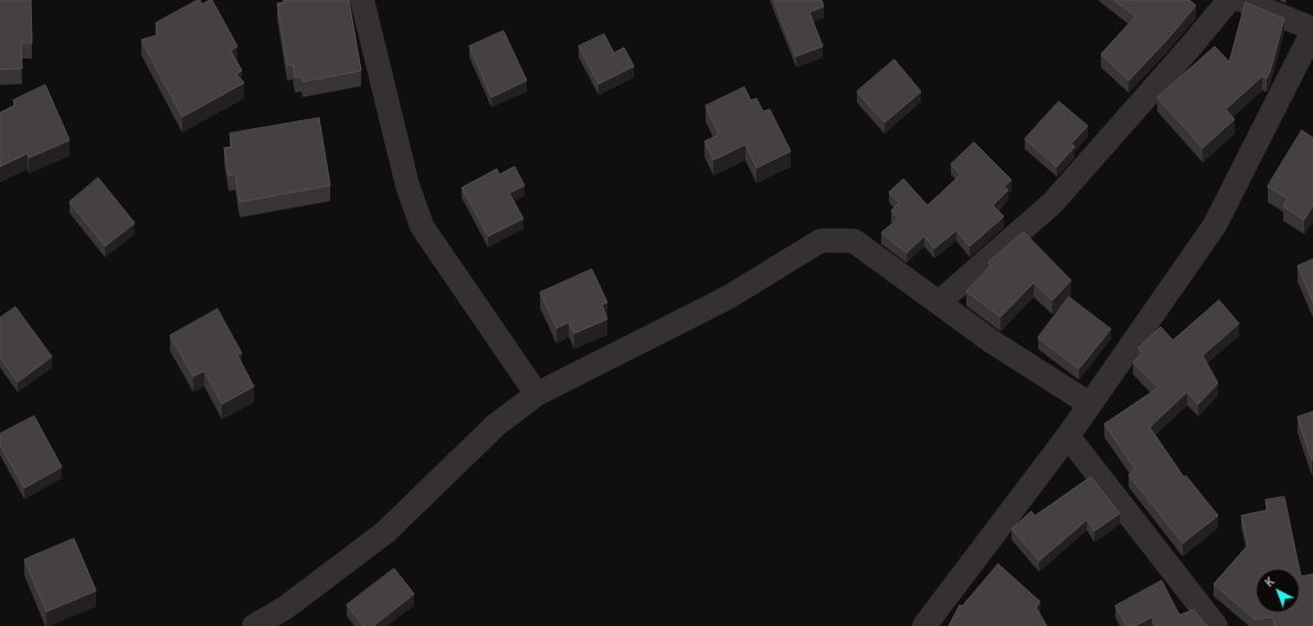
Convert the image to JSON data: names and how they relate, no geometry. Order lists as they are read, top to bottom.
{
  "north": "top left"
}
